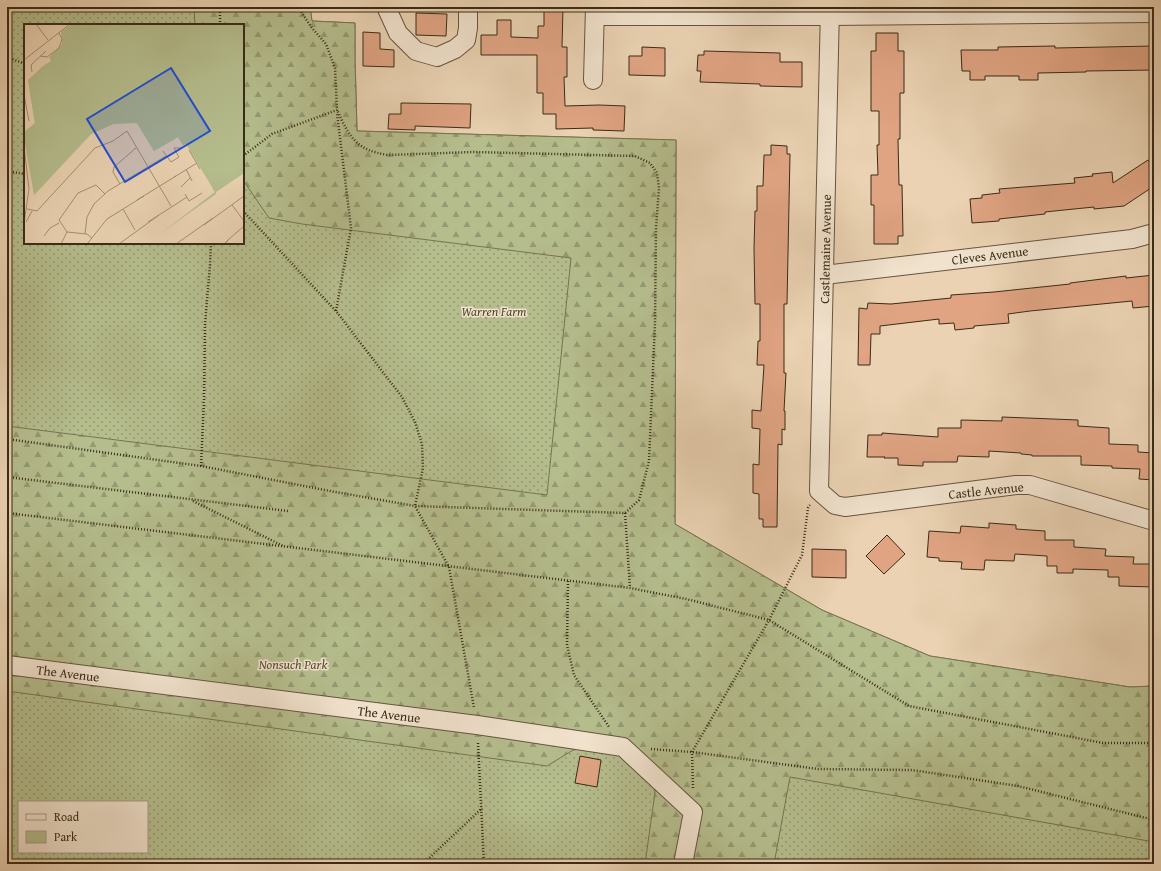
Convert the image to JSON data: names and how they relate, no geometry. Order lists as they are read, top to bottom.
{
  "streets": {
    "street": [
      "Castlemaine Avenue",
      "Cleves Avenue",
      "Castle Avenue",
      "The Avenue"
    ]
  },
  "crossings": [
    ["Castlemaine Avenue", "Cleves Avenue"],
    ["Castlemaine Avenue", "Castle Avenue"]
  ],
  "parks": ["Warren Farm", "Nonsuch Park"],
  "legend": ["Road", "Park"]
}
